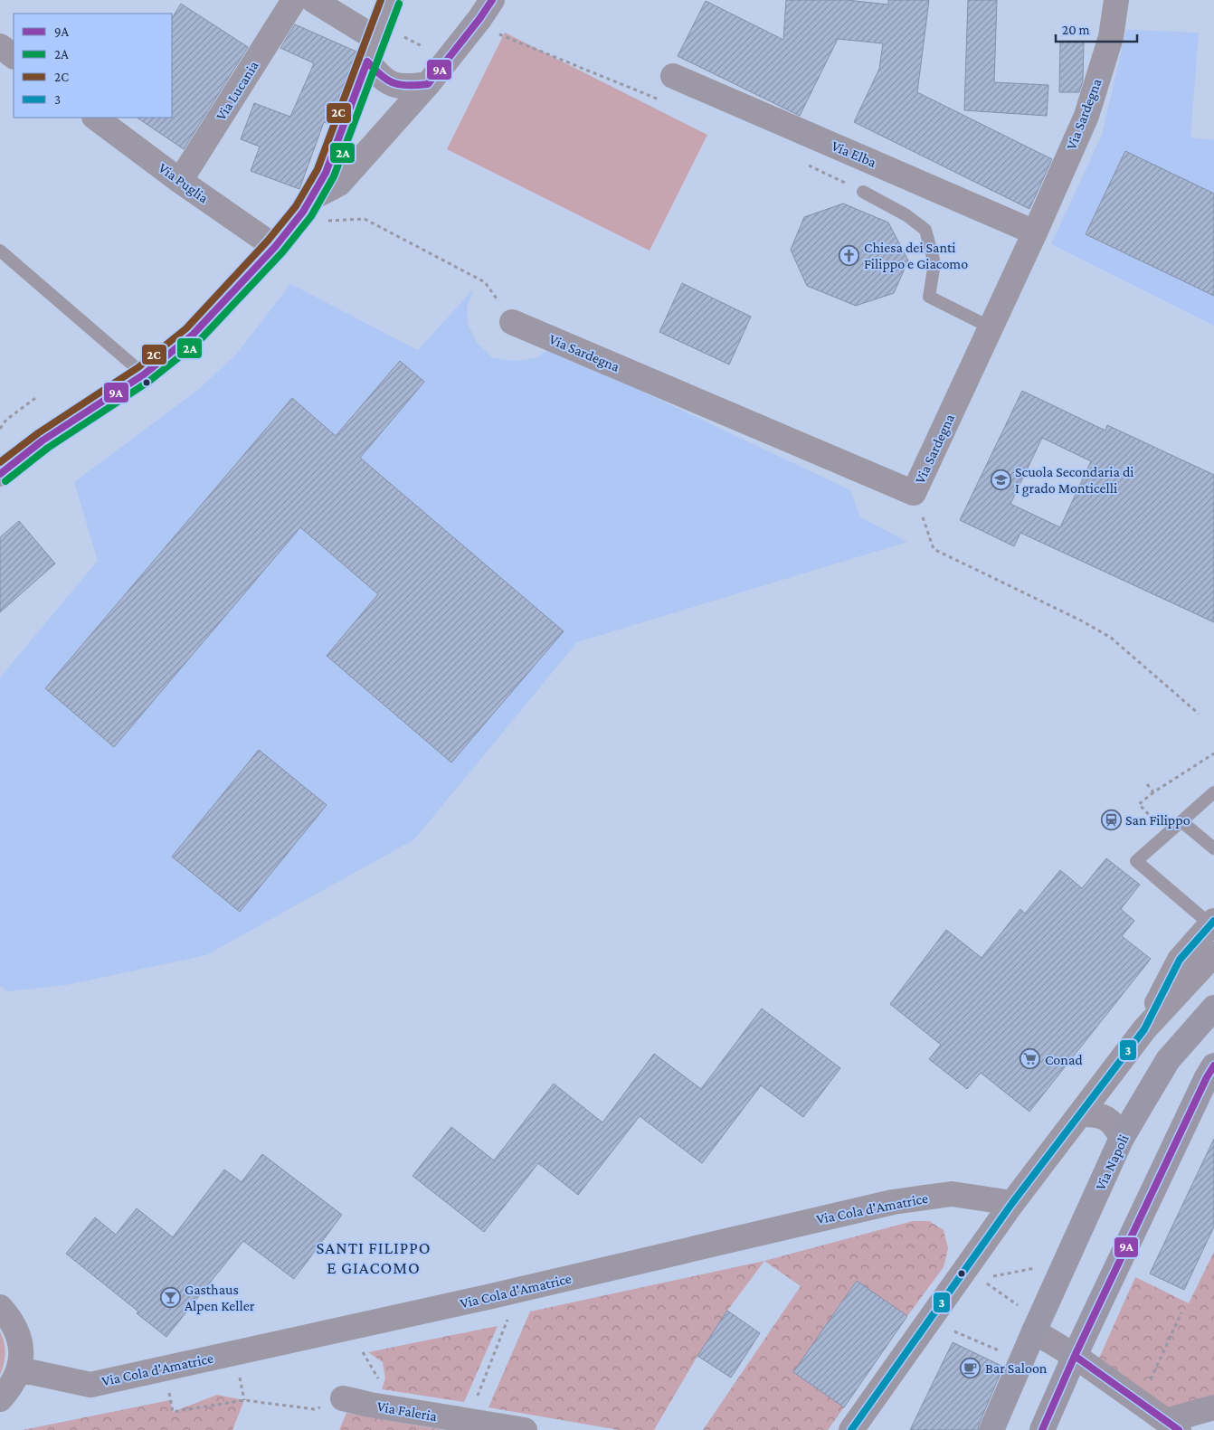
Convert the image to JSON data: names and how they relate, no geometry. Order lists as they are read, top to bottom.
{
  "streets": {
    "main road": ["Via Napoli"],
    "street": [
      "Via Lucania",
      "Via Sardegna",
      "Via Elba",
      "Via Puglia",
      "Via Cola d'Amatrice",
      "Via Faleria"
    ]
  },
  "crossings": [
    ["Via Lucania", "Via Puglia"],
    ["Via Sardegna", "Via Elba"]
  ],
  "districts": ["SANTI FILIPPO E GIACOMO"],
  "places": {
    "church": ["Chiesa dei Santi Filippo e Giacomo"],
    "school or university": ["Scuola Secondaria di I grado Monticelli"],
    "station": ["San Filippo"],
    "supermarket": ["Conad"],
    "bar": ["Gasthaus Alpen Keller"],
    "cafe": ["Bar Saloon"]
  },
  "lines": [
    "transit line 9A",
    "transit line 2C",
    "transit line 2A",
    "transit line 3"
  ],
  "legend": [
    "9A",
    "2A",
    "2C",
    "3"
  ],
  "scale_bar": "20 m"
}
